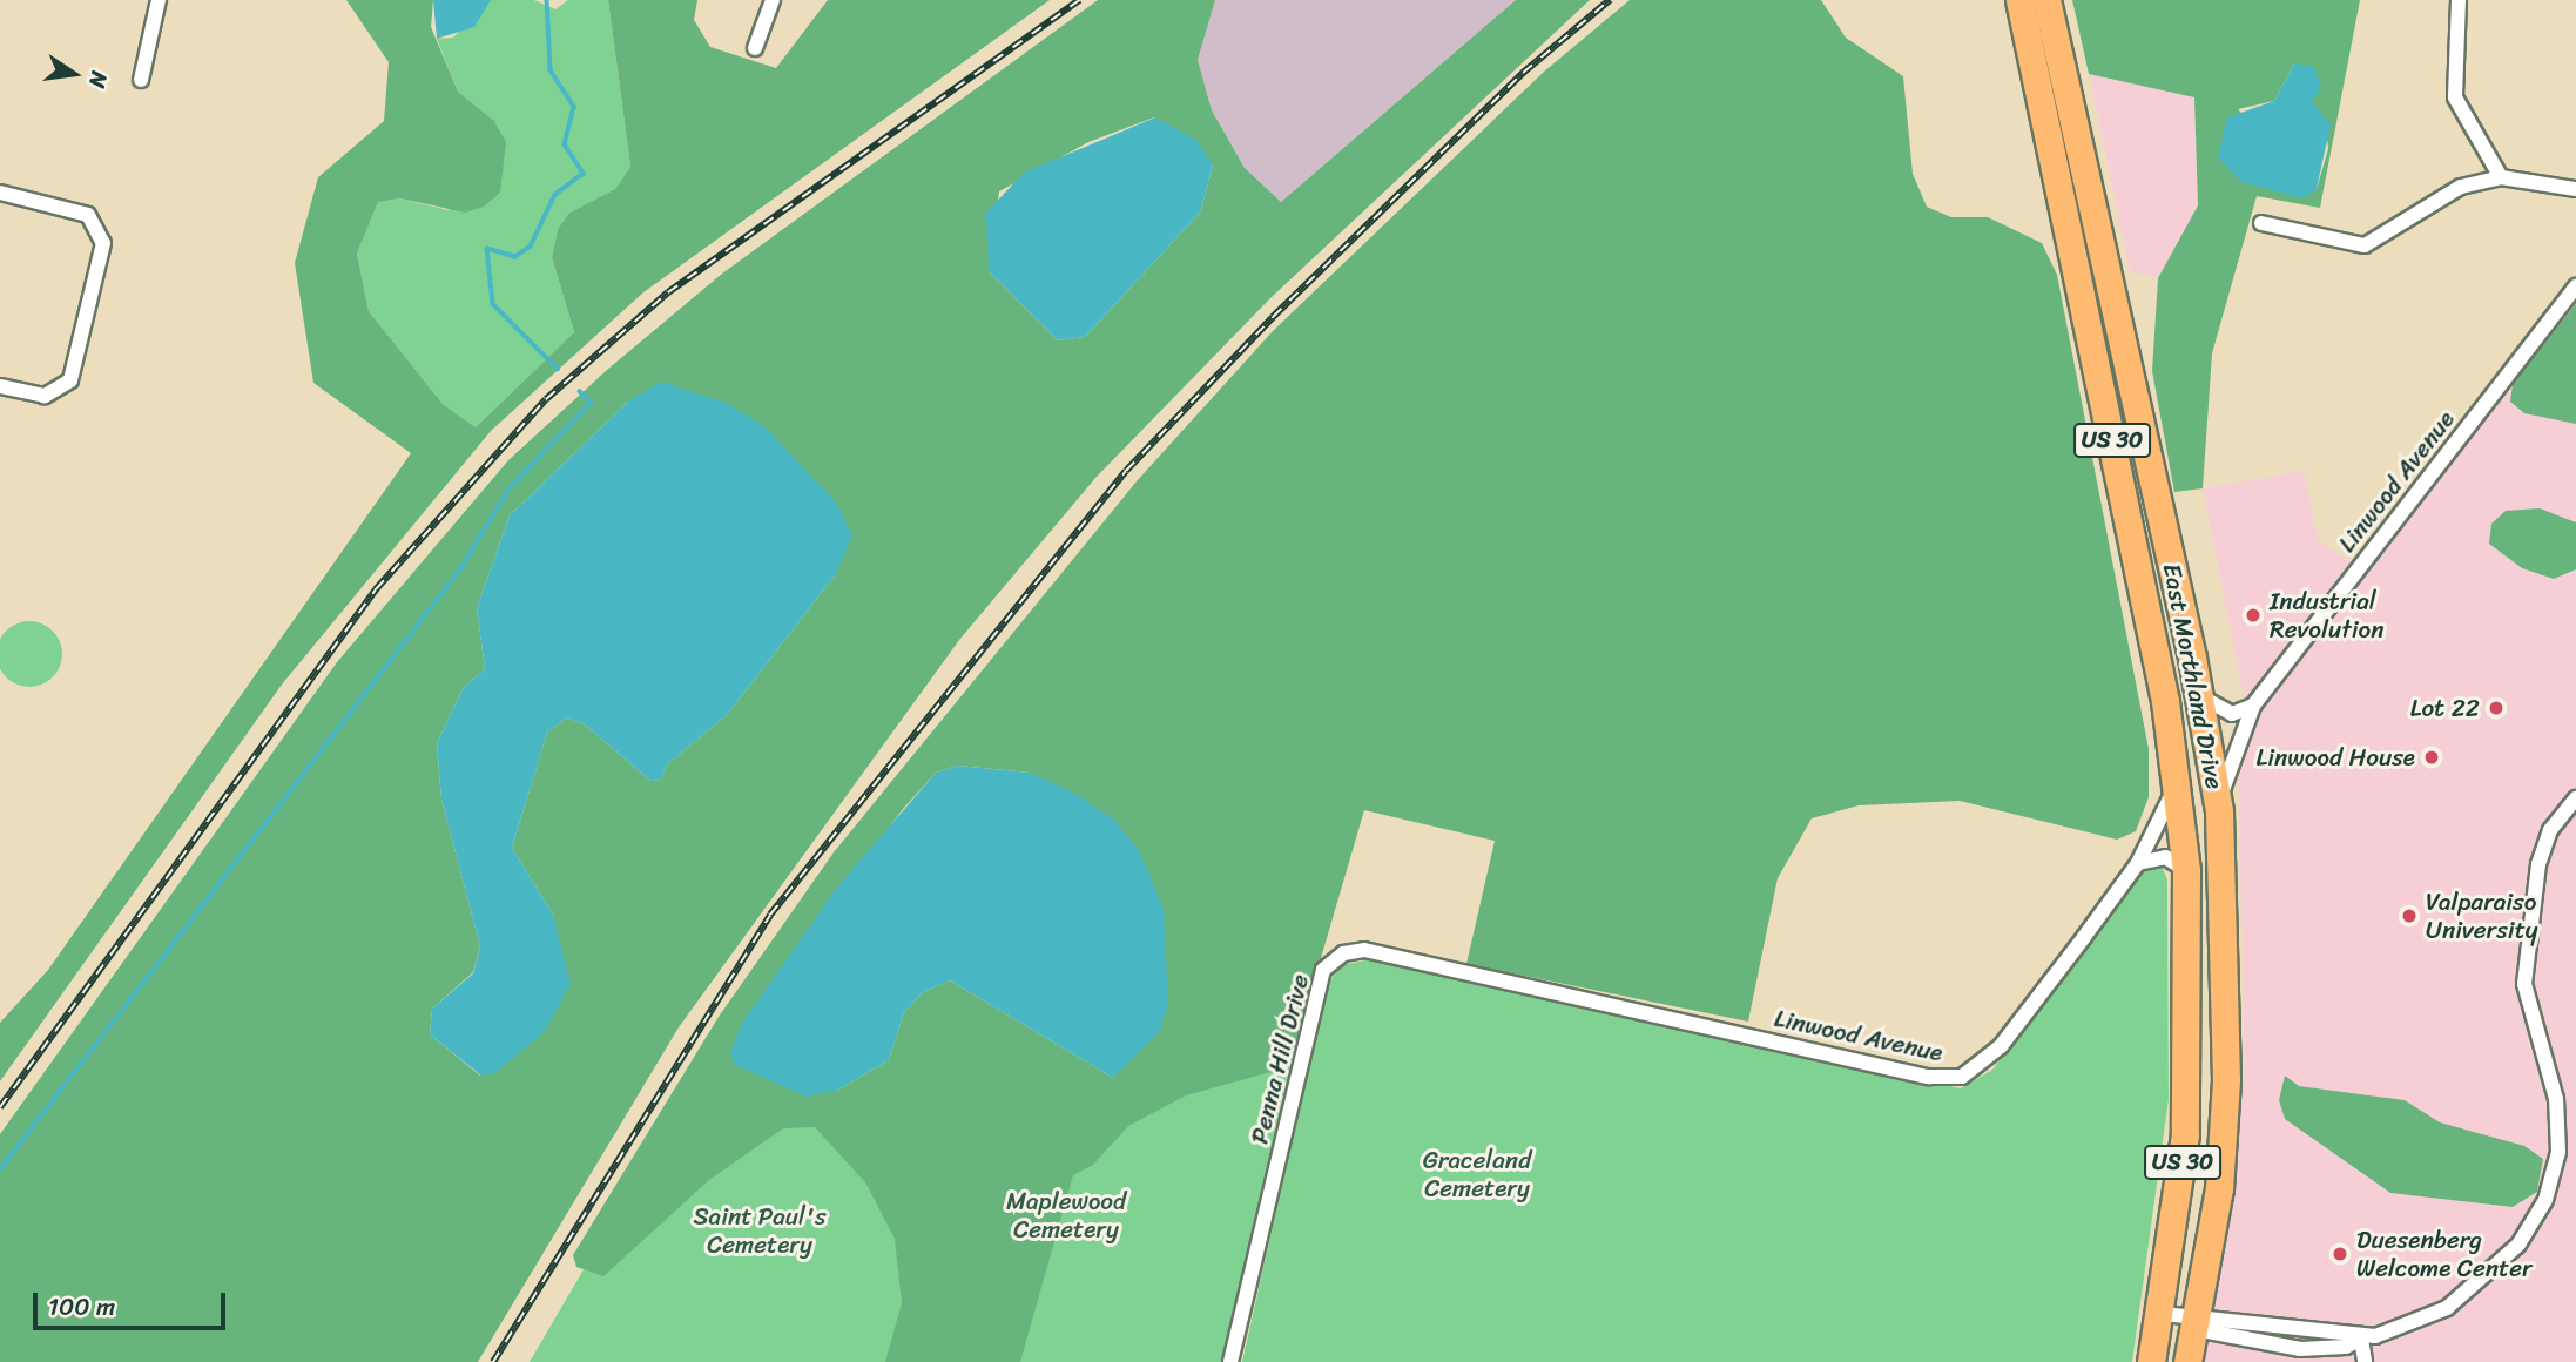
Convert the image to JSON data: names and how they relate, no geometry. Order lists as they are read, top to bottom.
{
  "streets": {
    "highway": ["US 30", "East Morthland Drive"],
    "street": ["Linwood Avenue", "Penna Hill Drive"]
  },
  "crossings": [
    ["Linwood Avenue", "East Morthland Drive"],
    ["Linwood Avenue", "Penna Hill Drive"]
  ],
  "parks": ["Graceland Cemetery", "Maplewood Cemetery", "Saint Paul's Cemetery"],
  "places": [
    "Industrial Revolution",
    "Lot 22",
    "Linwood House",
    "Valparaiso University",
    "Duesenberg Welcome Center"
  ],
  "scale_bar": "100 m",
  "north": "right"
}
